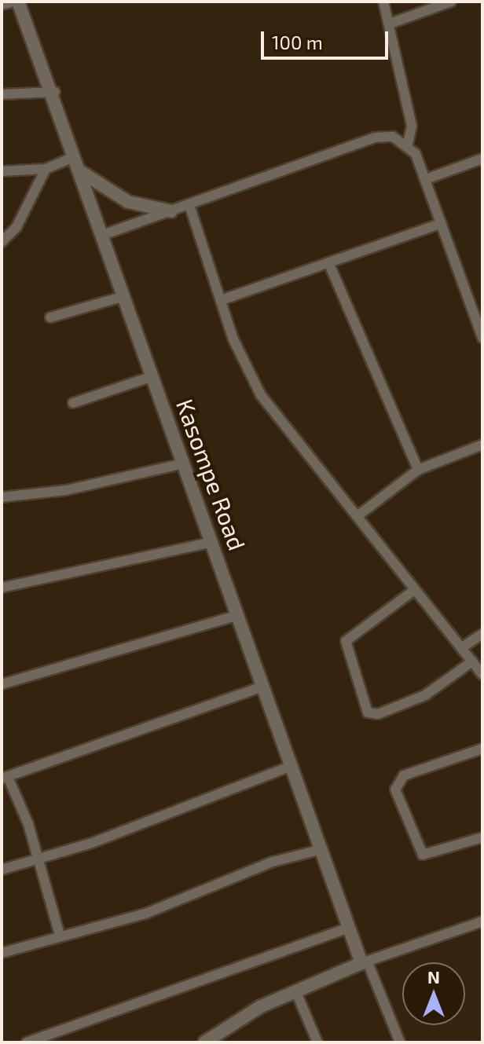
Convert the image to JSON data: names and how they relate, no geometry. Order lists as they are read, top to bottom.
{
  "streets": {
    "street": ["Kasompe Road"]
  },
  "scale_bar": "100 m",
  "north": "top"
}
